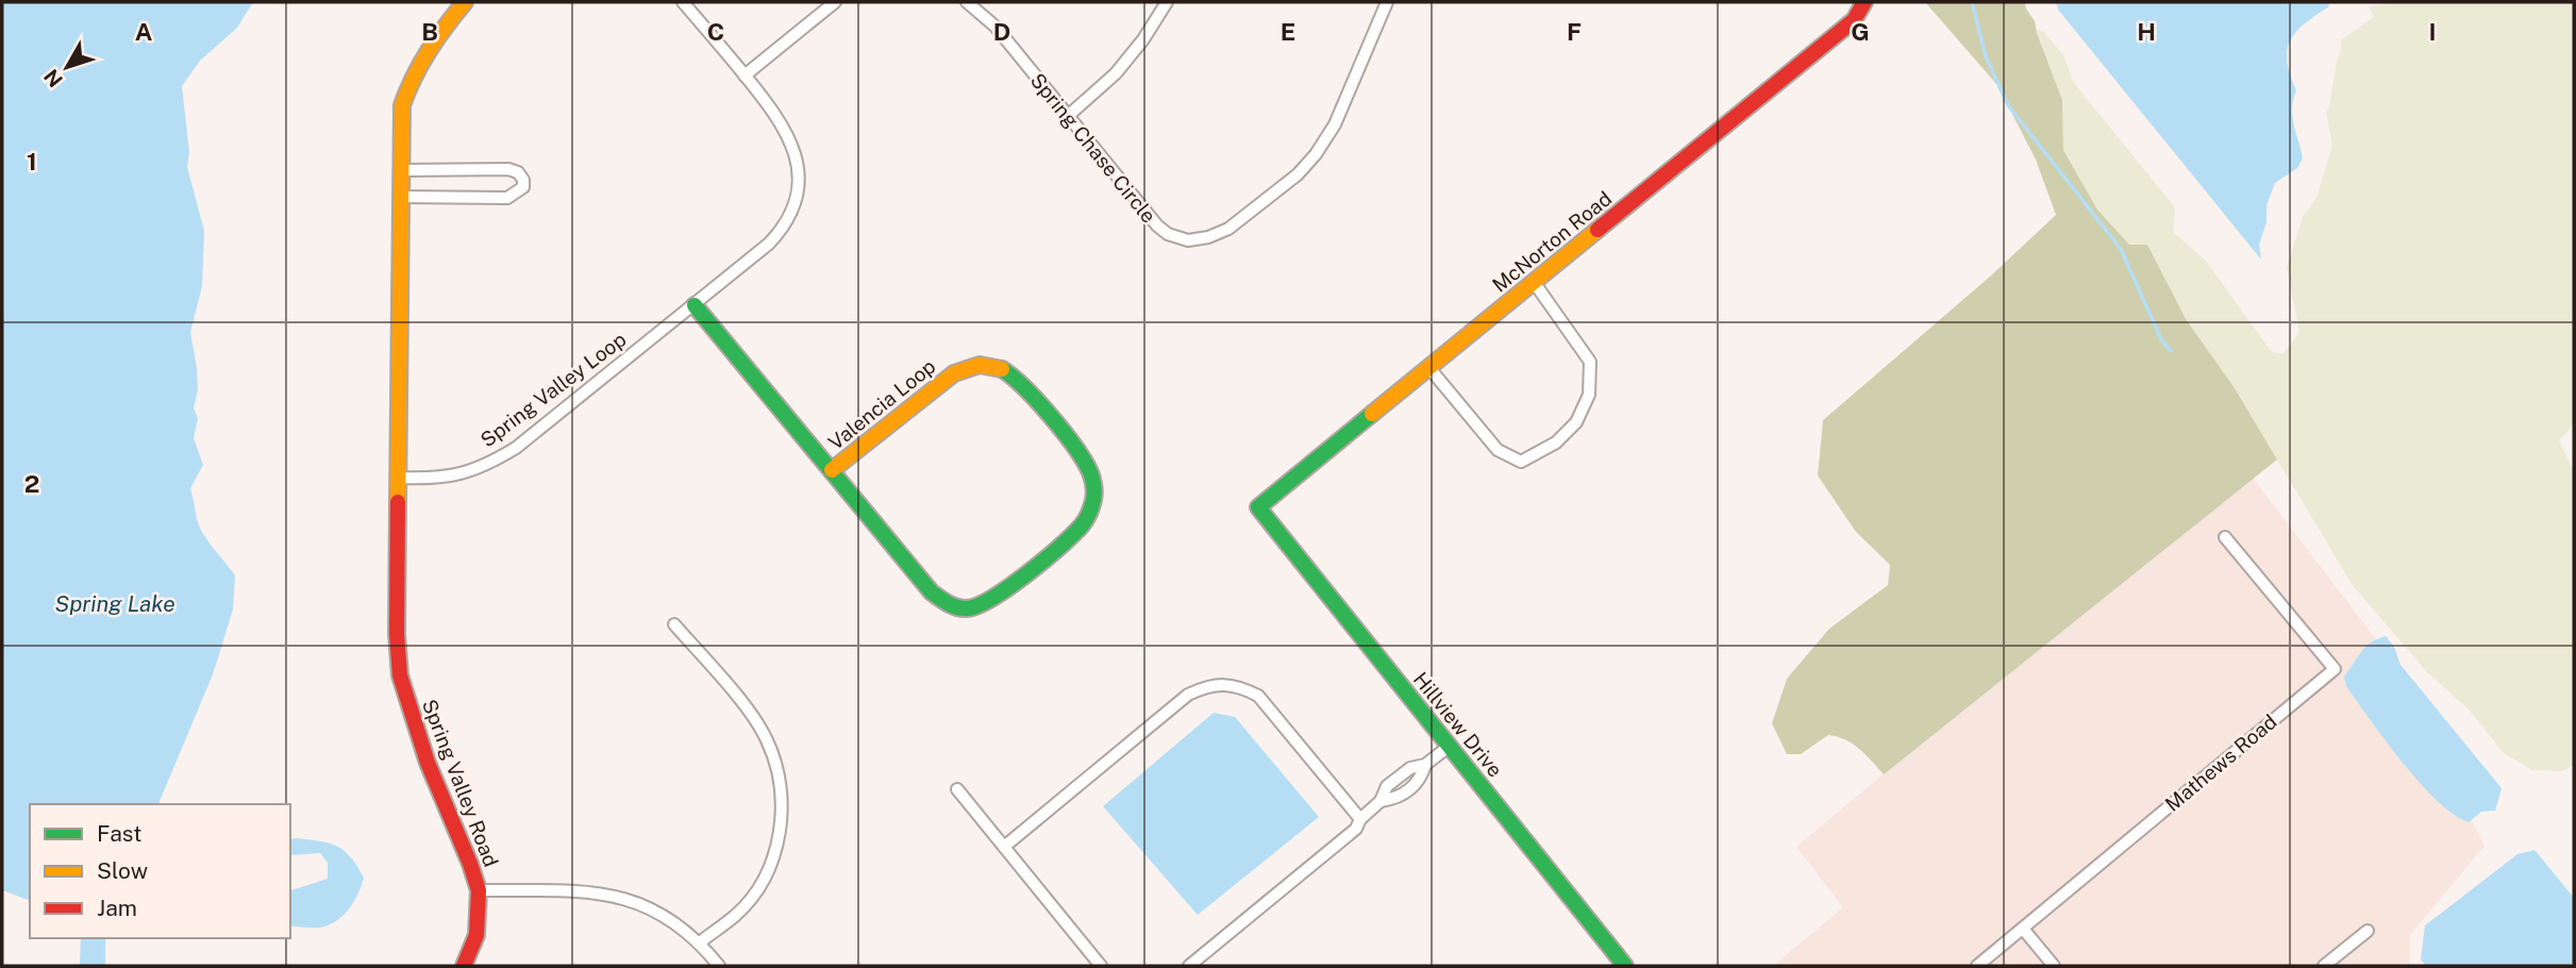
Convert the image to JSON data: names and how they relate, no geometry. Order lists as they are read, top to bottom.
{
  "streets": {
    "street": [
      "Spring Chase Circle",
      "McNorton Road",
      "Spring Valley Loop",
      "Valencia Loop",
      "Hillview Drive",
      "Mathews Road",
      "Spring Valley Road"
    ]
  },
  "crossings": [
    ["McNorton Road", "Hillview Drive"],
    ["Spring Valley Loop", "Valencia Loop"],
    ["Spring Valley Loop", "Spring Valley Road"]
  ],
  "water": ["Spring Lake"],
  "legend": ["Fast", "Slow", "Jam"],
  "north": "bottom left",
  "grid": {
    "columns": [
      "A",
      "B",
      "C",
      "D",
      "E",
      "F",
      "G",
      "H",
      "I"
    ],
    "rows": ["1", "2"]
  }
}
